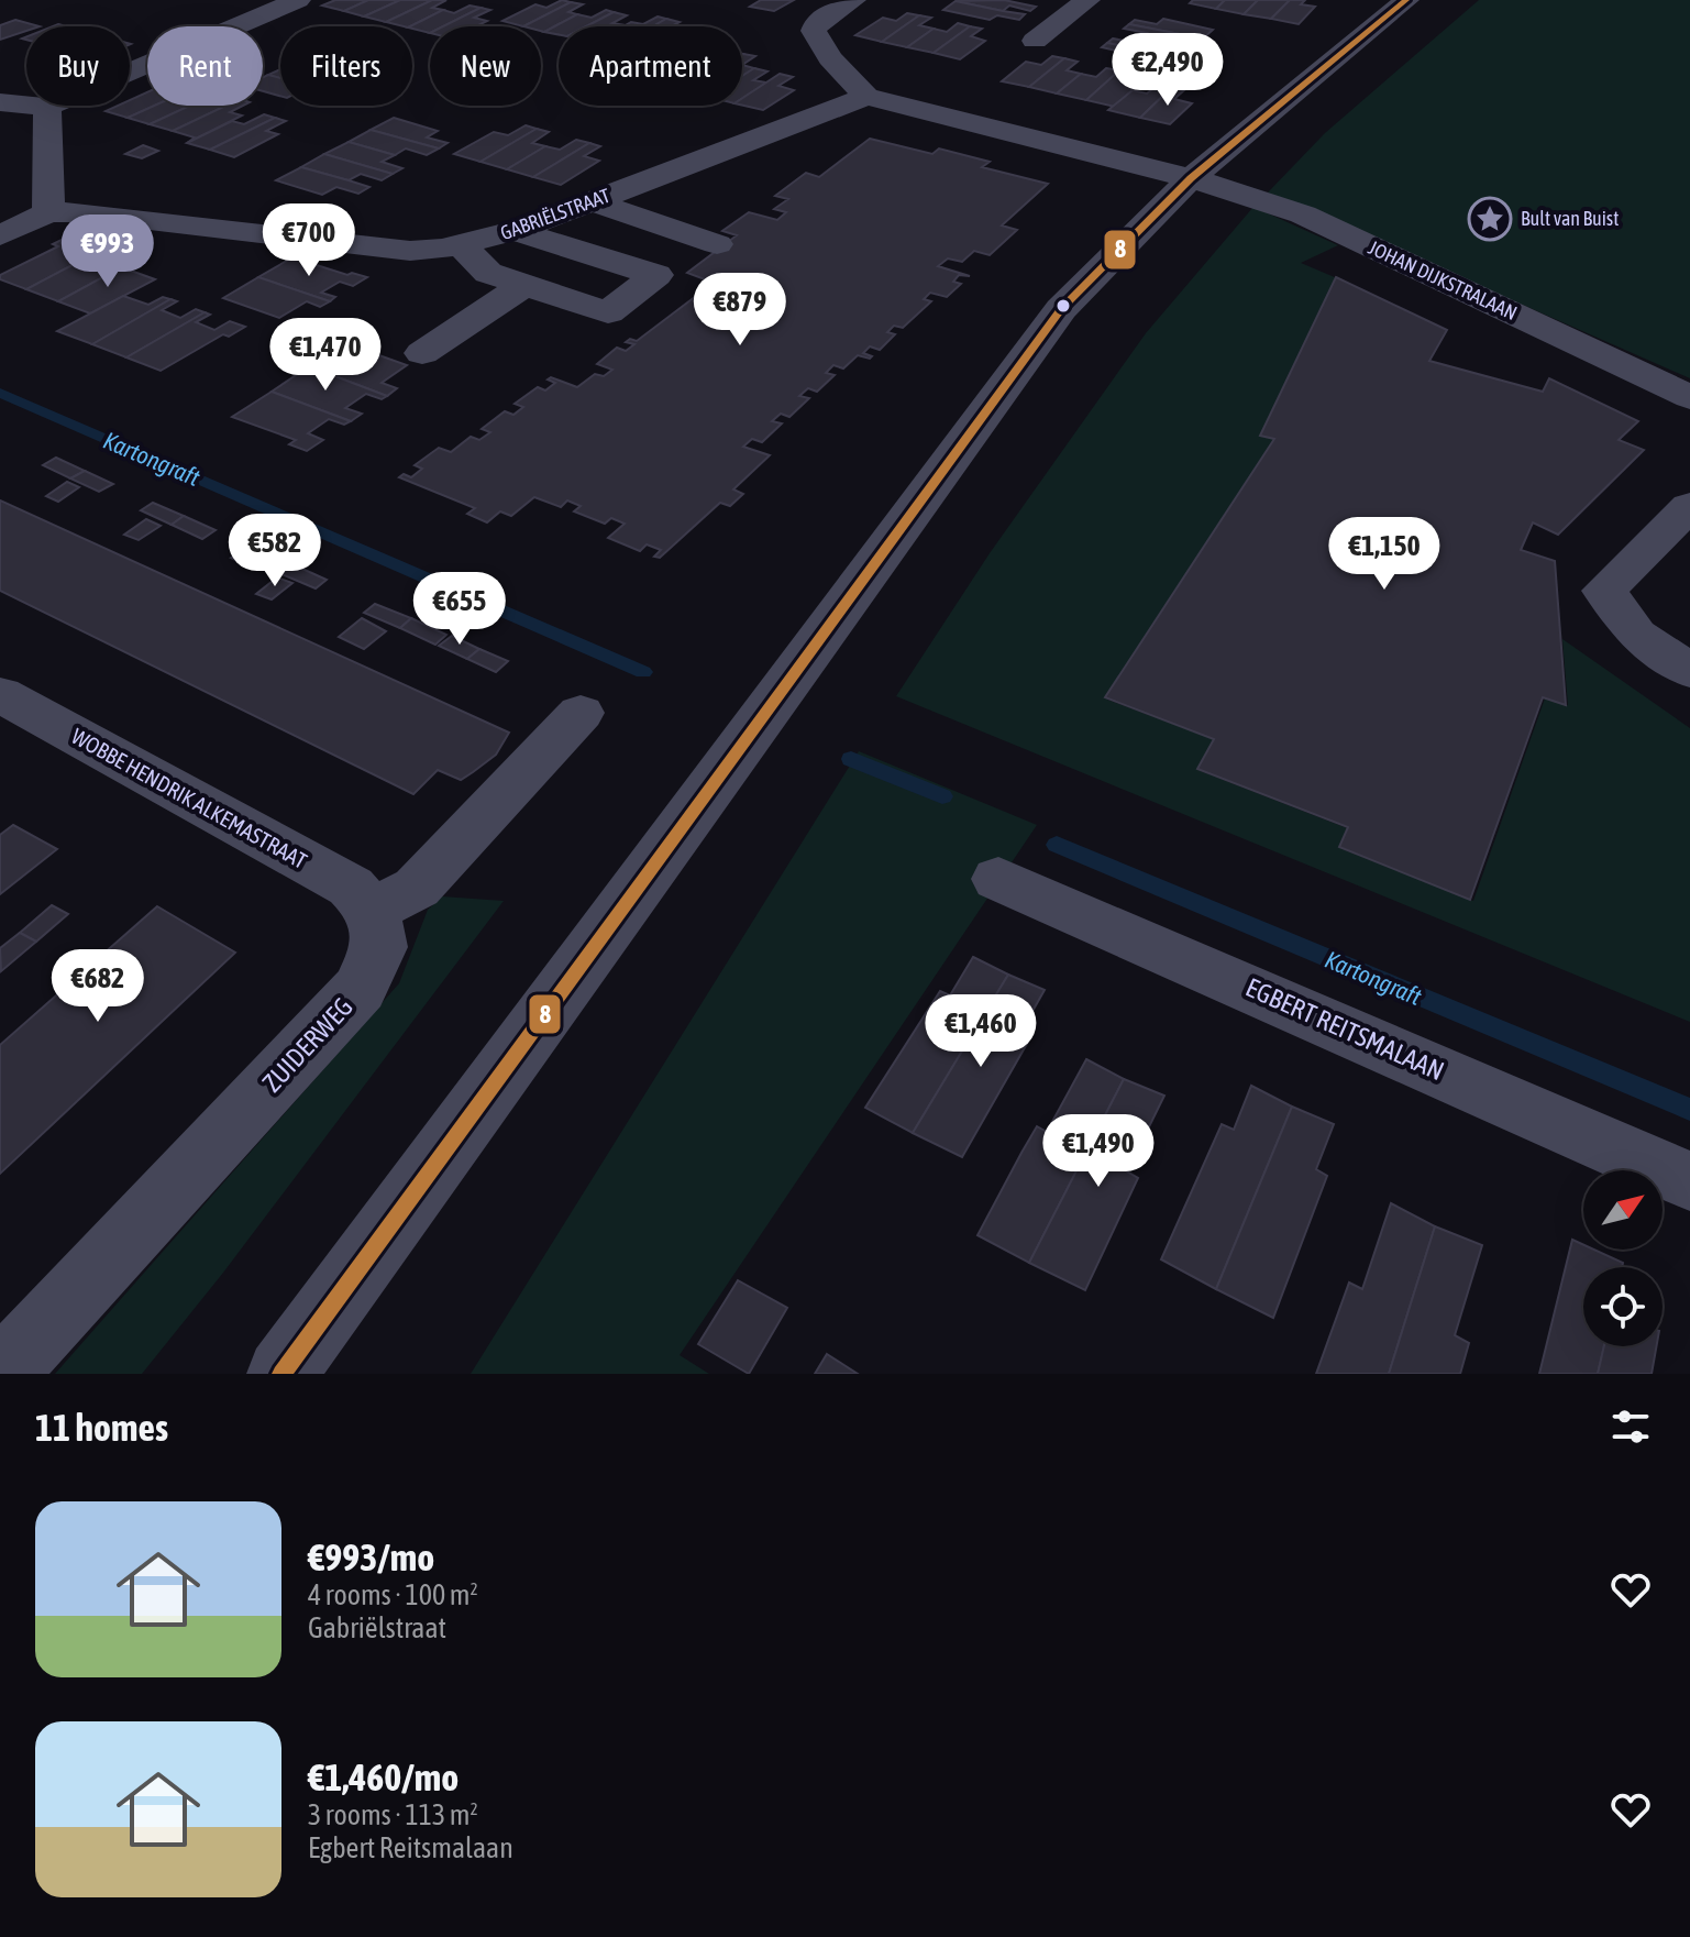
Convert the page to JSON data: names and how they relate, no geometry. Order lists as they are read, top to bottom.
{
  "streets": {
    "street": [
      "GABRIËLSTRAAT",
      "JOHAN DIJKSTRALAAN",
      "WOBBE HENDRIK ALKEMASTRAAT",
      "EGBERT REITSMALAAN",
      "ZUIDERWEG"
    ]
  },
  "crossings": [
    ["WOBBE HENDRIK ALKEMASTRAAT", "ZUIDERWEG"]
  ],
  "water": ["Kartongraft"],
  "places": {
    "place": ["Bult van Buist"]
  },
  "lines": ["transit line 8"],
  "north": "top right",
  "page": {
    "chip": [
      "Buy",
      "Rent",
      "Filters",
      "New",
      "Apartment"
    ],
    "price": [
      "€2,490",
      "€700",
      "€993",
      "€879",
      "€1,470",
      "€582",
      "€1,150",
      "€655",
      "€682",
      "€1,460",
      "€1,490"
    ],
    "heading": "11 homes",
    "list": [
      {
        "name": "€993/mo",
        "note": "4 rooms · 100 m² · Gabriëlstraat"
      },
      {
        "name": "€1,460/mo",
        "note": "3 rooms · 113 m² · Egbert Reitsmalaan"
      }
    ]
  }
}
